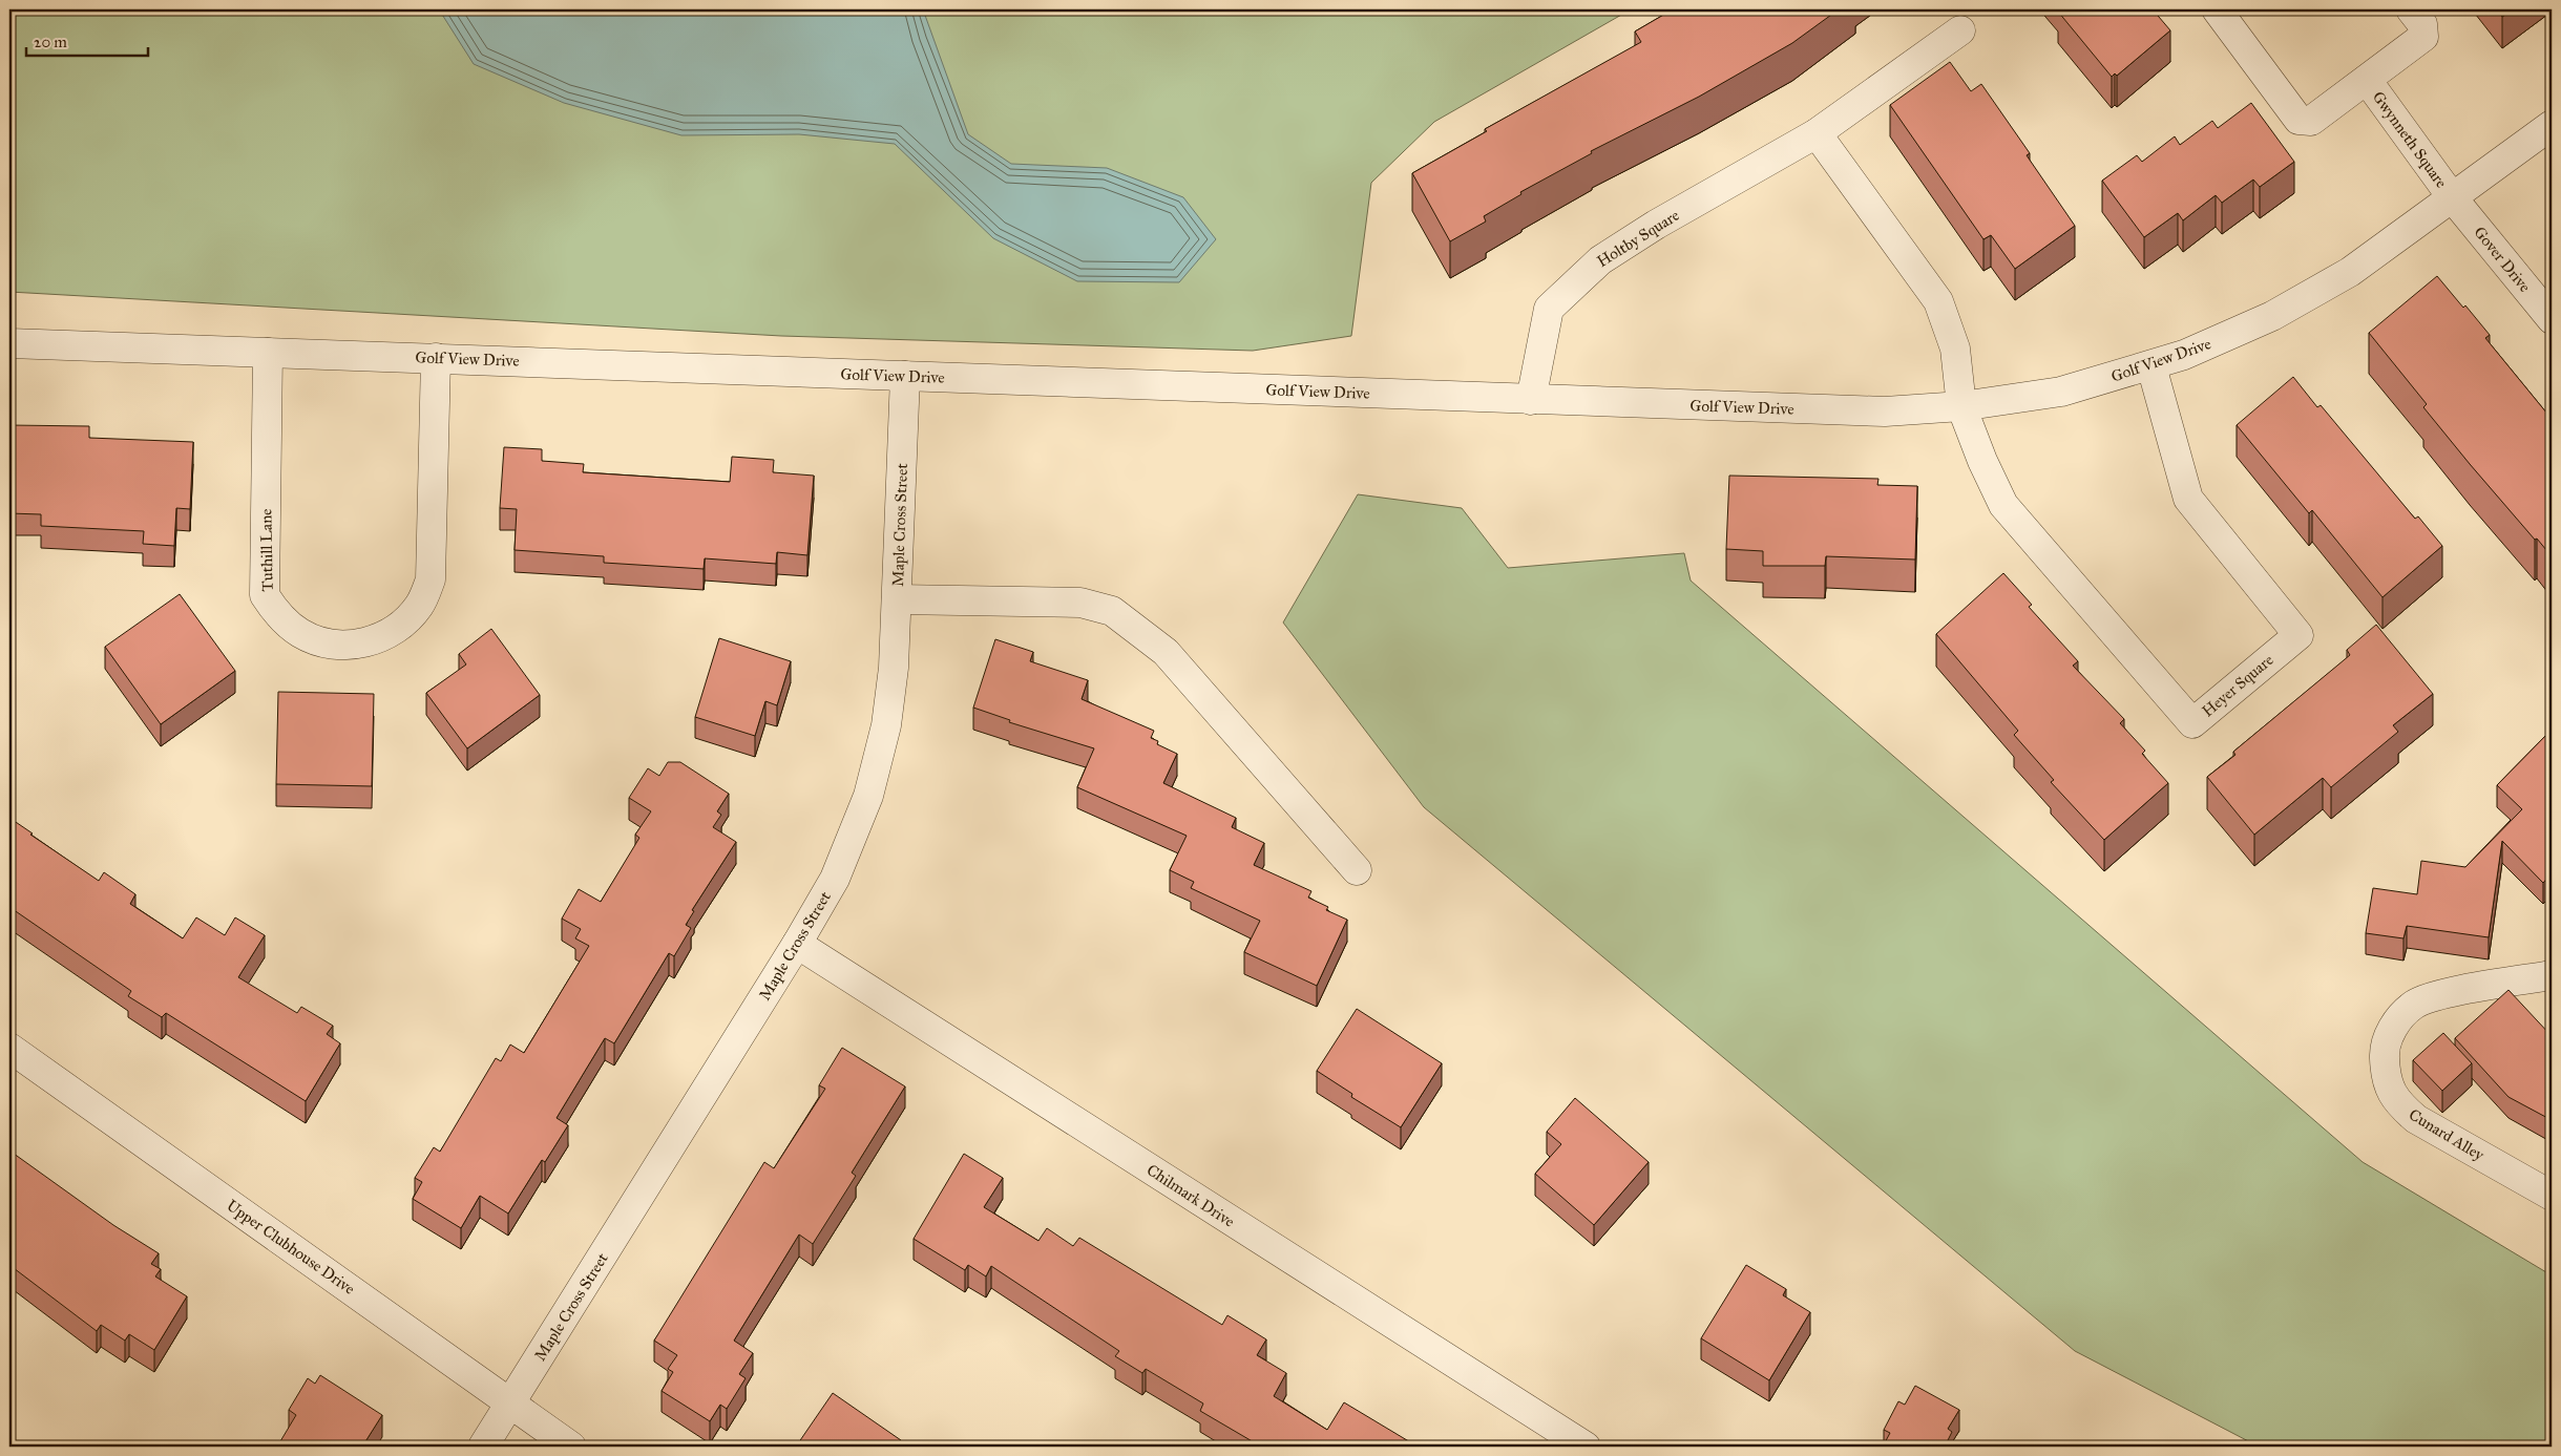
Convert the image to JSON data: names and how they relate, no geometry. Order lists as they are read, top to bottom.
{
  "streets": {
    "street": [
      "Gwynneth Square",
      "Holtby Square",
      "Gover Drive",
      "Golf View Drive",
      "Maple Cross Street",
      "Tuthill Lane",
      "Heyer Square",
      "Cunard Alley",
      "Chilmark Drive",
      "Upper Clubhouse Drive"
    ]
  },
  "crossings": [
    ["Gwynneth Square", "Gover Drive"],
    ["Gwynneth Square", "Golf View Drive"],
    ["Holtby Square", "Golf View Drive"],
    ["Gover Drive", "Golf View Drive"],
    ["Golf View Drive", "Maple Cross Street"],
    ["Golf View Drive", "Tuthill Lane"],
    ["Golf View Drive", "Heyer Square"],
    ["Maple Cross Street", "Chilmark Drive"],
    ["Maple Cross Street", "Upper Clubhouse Drive"]
  ],
  "scale_bar": "20 m"
}
